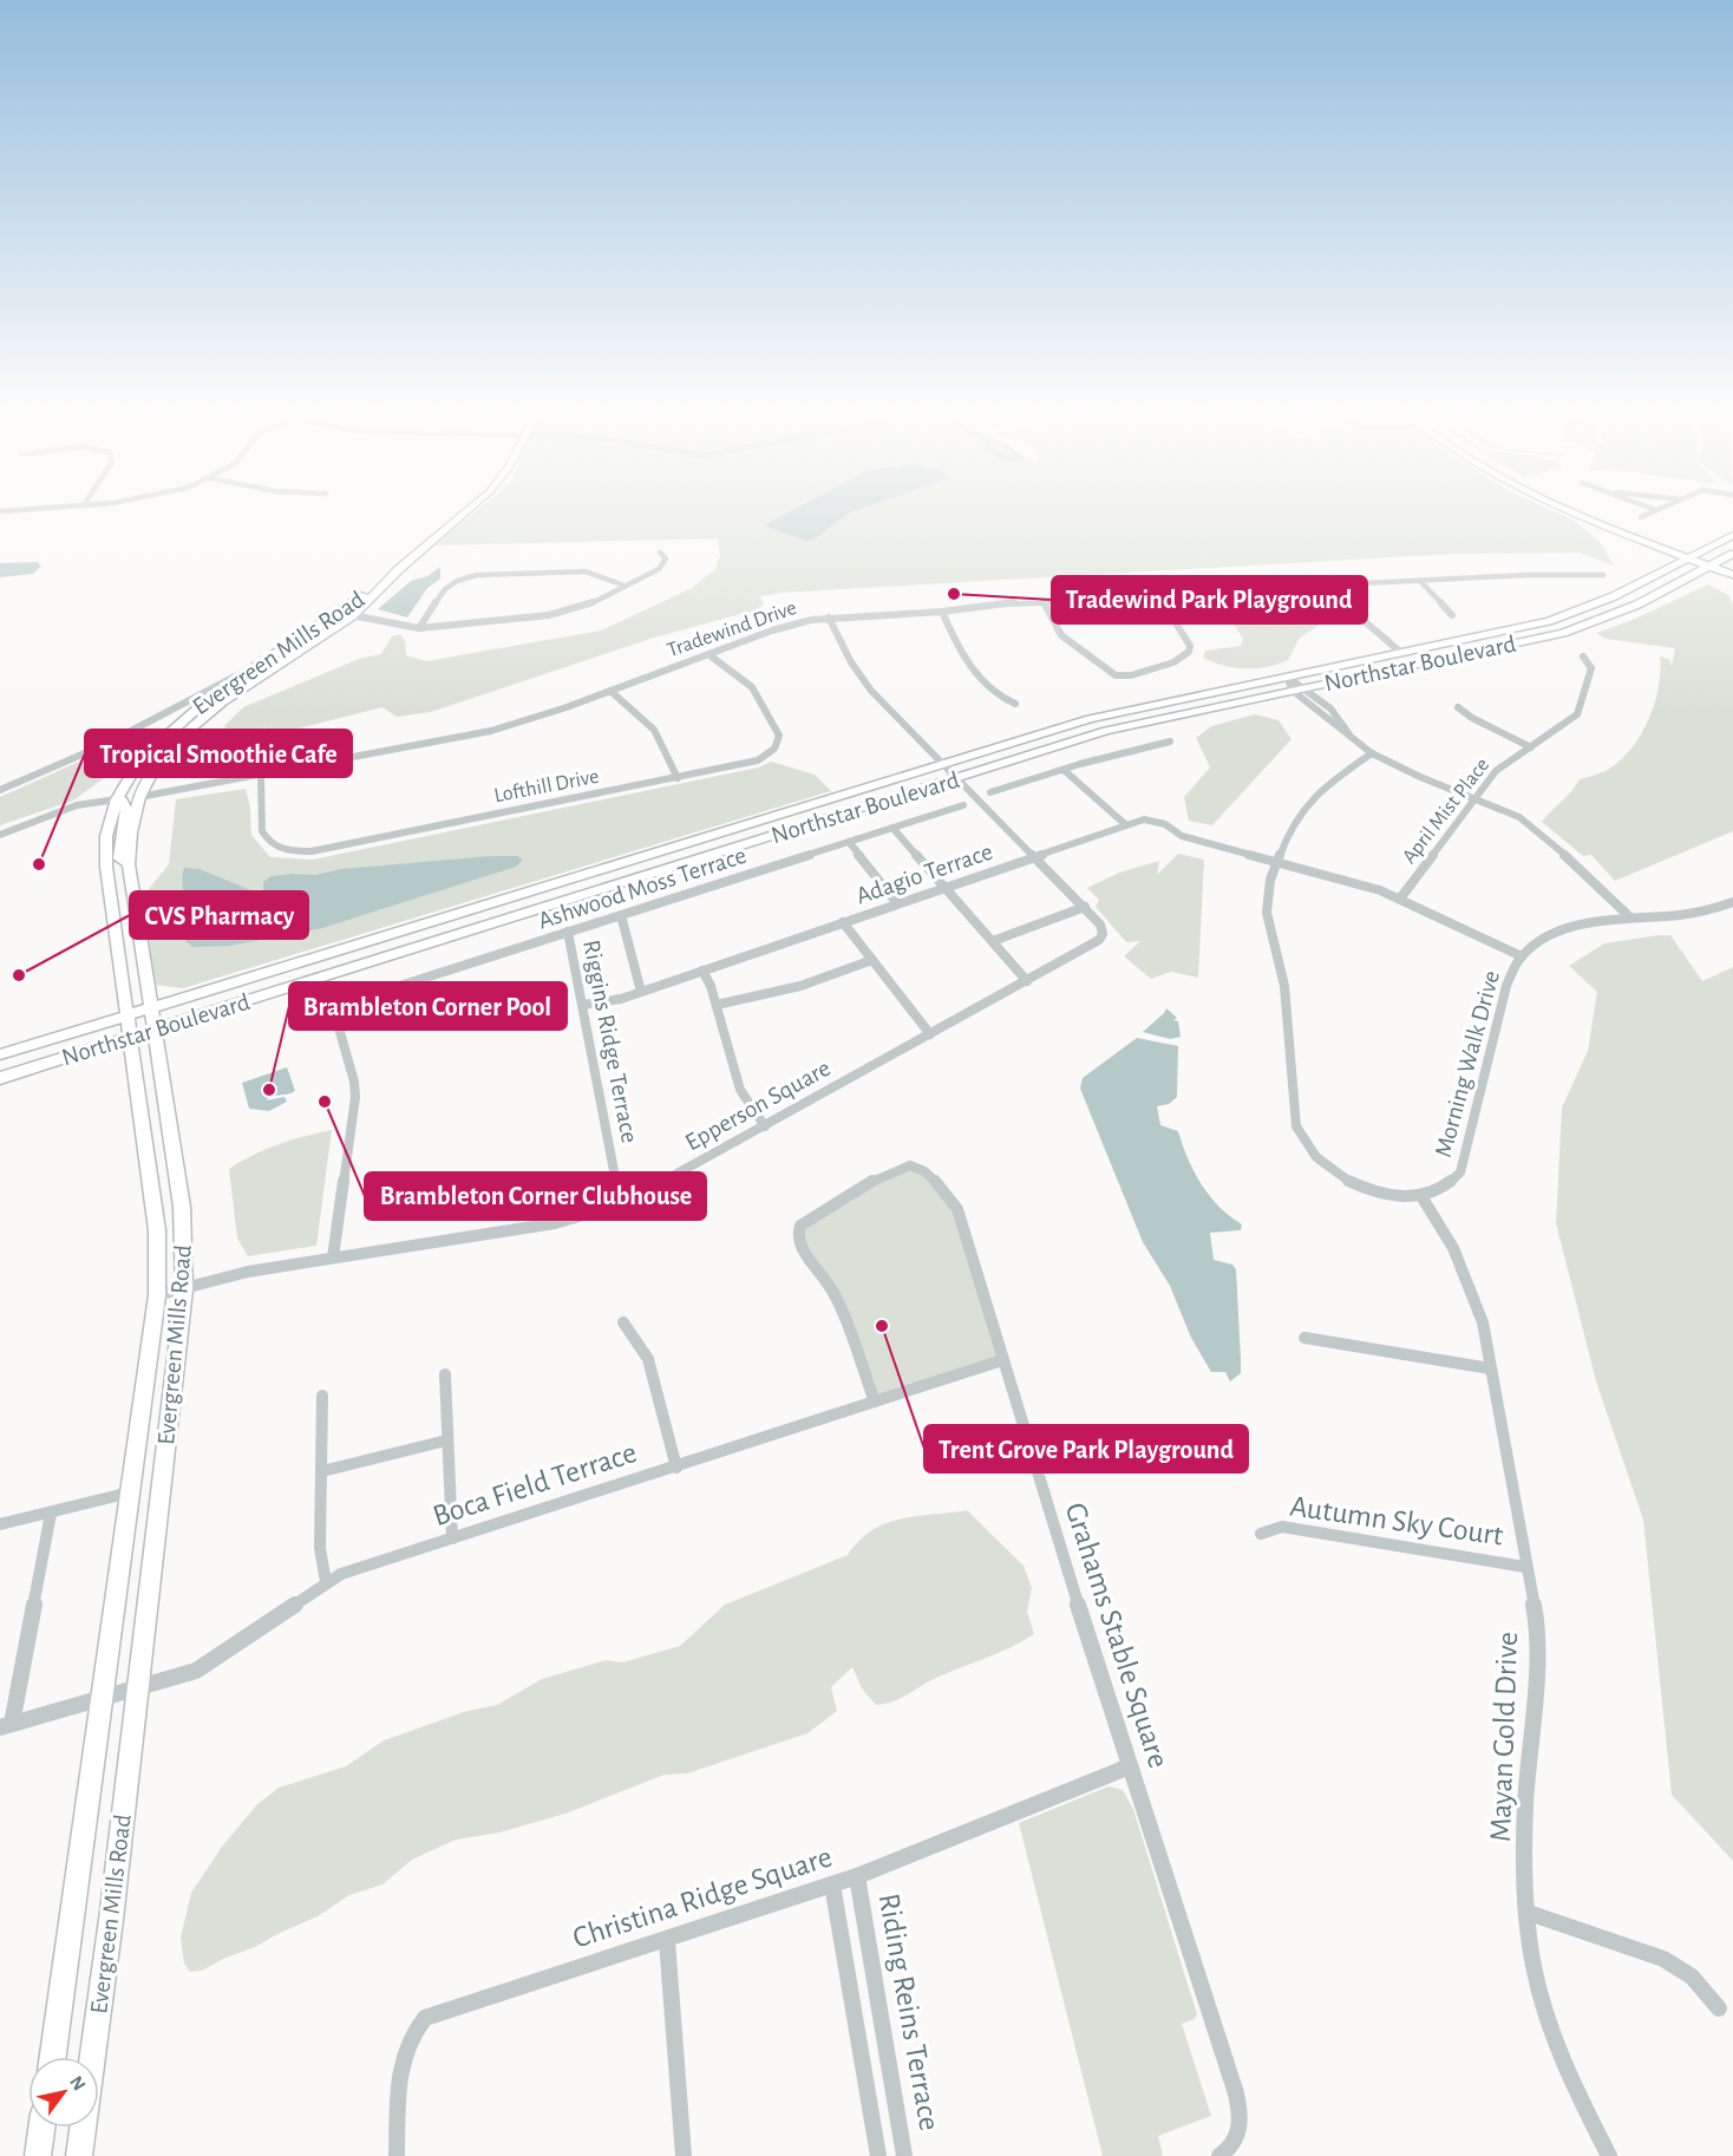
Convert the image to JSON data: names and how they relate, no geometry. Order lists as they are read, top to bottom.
{
  "streets": {
    "main road": ["Evergreen Mills Road", "Northstar Boulevard"],
    "street": [
      "Tradewind Drive",
      "Lofthill Drive",
      "April Mist Place",
      "Adagio Terrace",
      "Ashwood Moss Terrace",
      "Riggins Ridge Terrace",
      "Morning Walk Drive",
      "Epperson Square",
      "Boca Field Terrace",
      "Autumn Sky Court",
      "Grahams Stable Square",
      "Mayan Gold Drive",
      "Christina Ridge Square",
      "Riding Reins Terrace"
    ]
  },
  "crossings": [
    ["Tradewind Drive", "Evergreen Mills Road"],
    ["Tradewind Drive", "Lofthill Drive"],
    ["Tradewind Drive", "Epperson Square"],
    ["Evergreen Mills Road", "Northstar Boulevard"],
    ["Evergreen Mills Road", "Epperson Square"],
    ["Evergreen Mills Road", "Boca Field Terrace"],
    ["Northstar Boulevard", "Epperson Square"],
    ["Adagio Terrace", "Riggins Ridge Terrace"],
    ["Adagio Terrace", "Epperson Square"],
    ["Ashwood Moss Terrace", "Riggins Ridge Terrace"],
    ["Ashwood Moss Terrace", "Epperson Square"],
    ["Riggins Ridge Terrace", "Epperson Square"],
    ["Morning Walk Drive", "Mayan Gold Drive"],
    ["Boca Field Terrace", "Grahams Stable Square"],
    ["Autumn Sky Court", "Mayan Gold Drive"],
    ["Grahams Stable Square", "Christina Ridge Square"],
    ["Christina Ridge Square", "Riding Reins Terrace"]
  ],
  "places": [
    "Tradewind Park Playground",
    "Tropical Smoothie Cafe",
    "CVS Pharmacy",
    "Brambleton Corner Pool",
    "Brambleton Corner Clubhouse",
    "Trent Grove Park Playground"
  ],
  "north": "top right"
}
